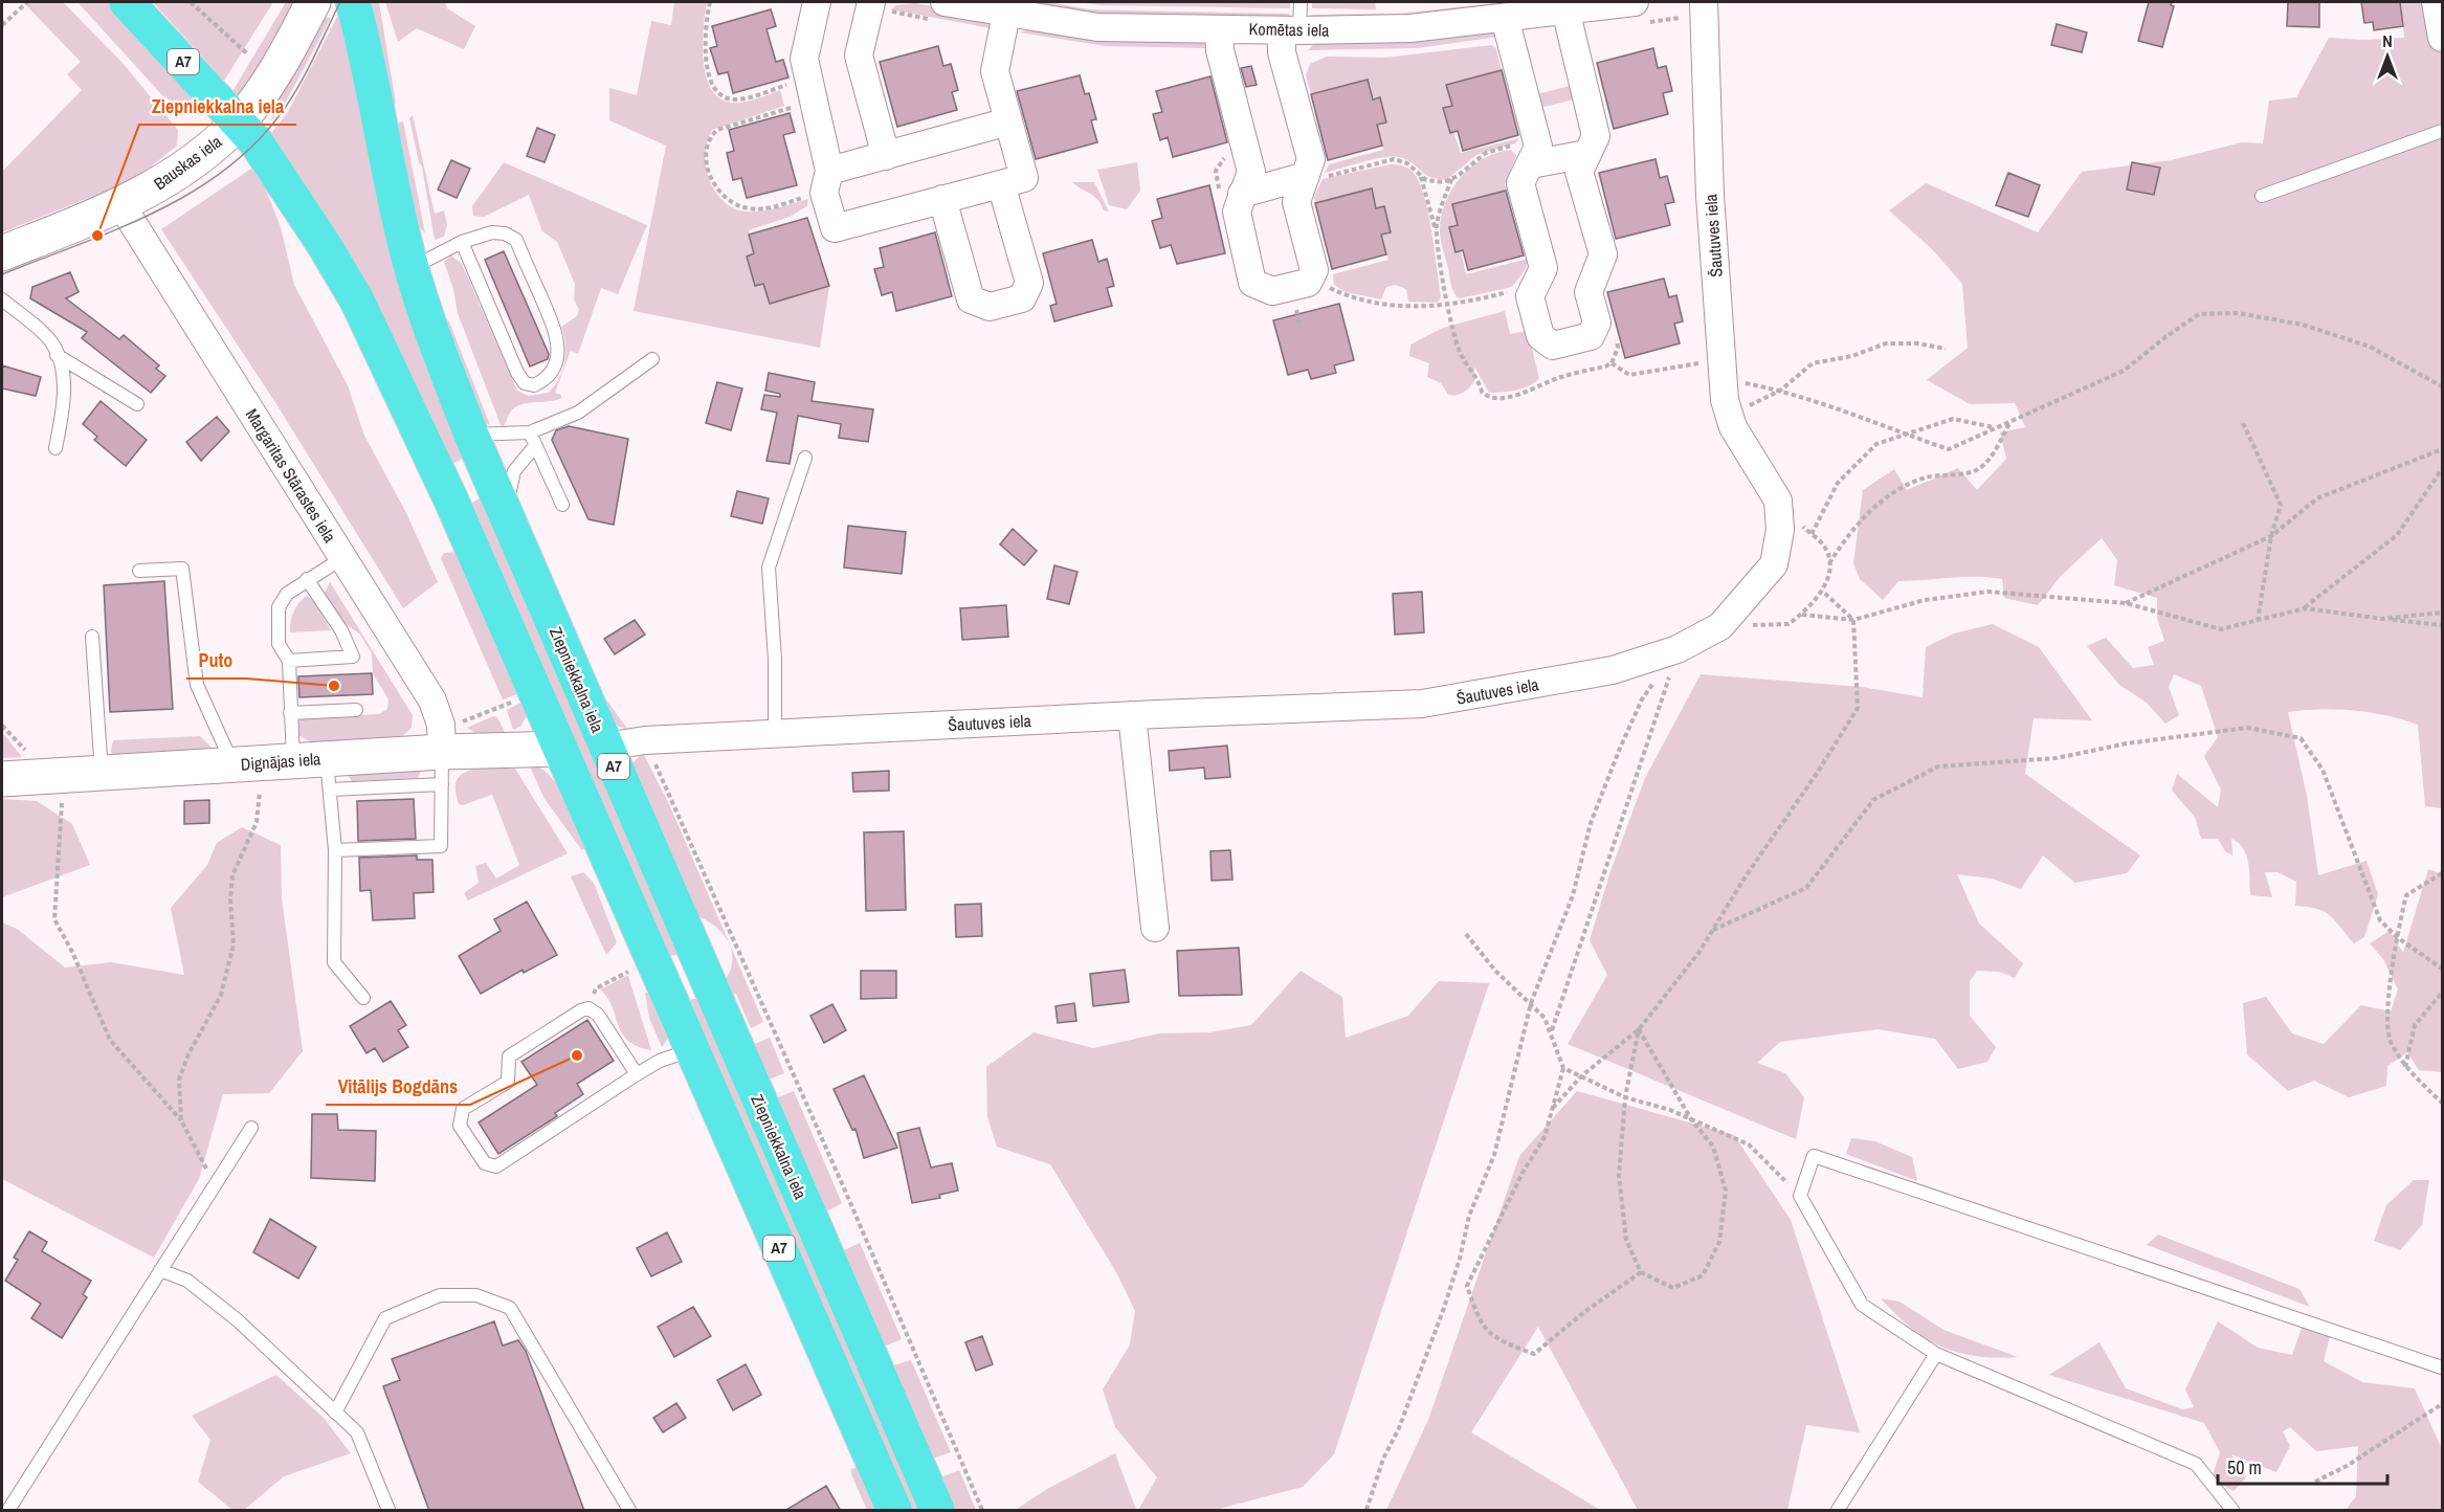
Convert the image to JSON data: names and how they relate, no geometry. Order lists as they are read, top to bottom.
{
  "streets": {
    "highway": ["A7", "Ziepniekkalna iela"],
    "main road": ["Bauskas iela", "Dignājas iela"],
    "street": ["Komētas iela", "Šautuves iela", "Margaritas Stārastes iela"]
  },
  "crossings": [
    ["A7", "Bauskas iela"],
    ["A7", "Dignājas iela"],
    ["Bauskas iela", "Margaritas Stārastes iela"],
    ["Šautuves iela", "Ziepniekkalna iela"],
    ["Margaritas Stārastes iela", "Dignājas iela"]
  ],
  "places": ["Ziepniekkalna iela", "Puto", "Vitālijs Bogdāns"],
  "scale_bar": "50 m",
  "north": "top"
}
